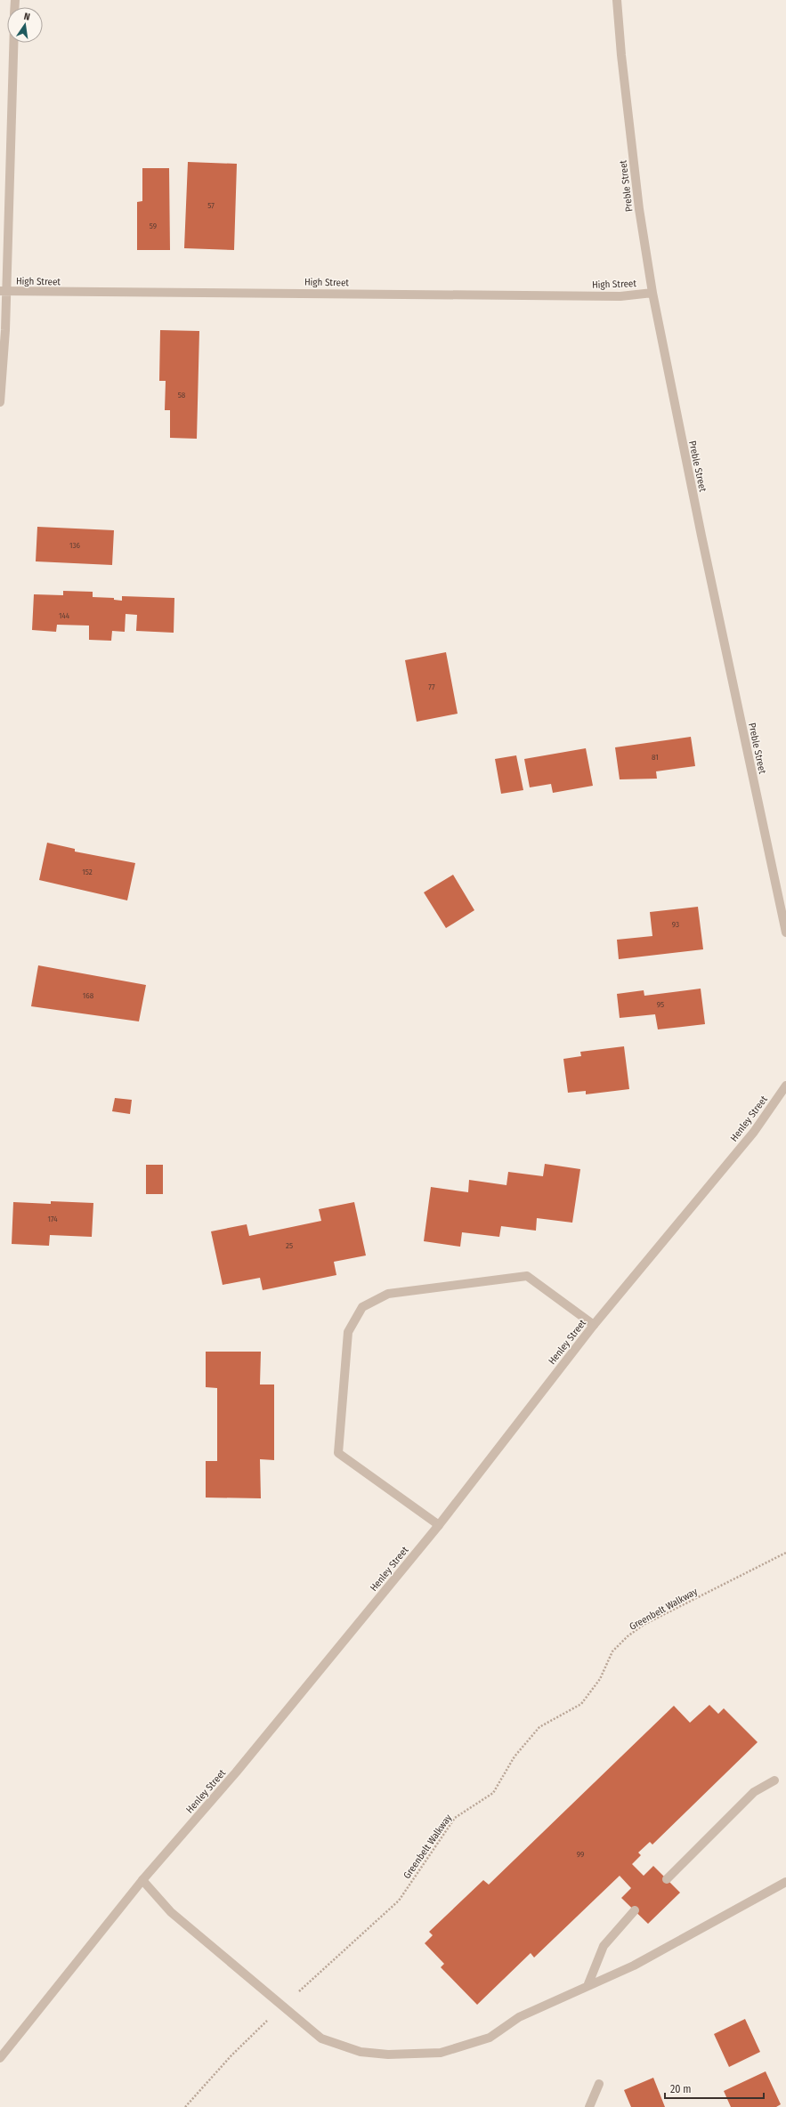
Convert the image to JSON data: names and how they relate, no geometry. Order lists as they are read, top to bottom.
{
  "streets": {
    "street": ["Preble Street", "High Street", "Henley Street"],
    "path": ["Greenbelt Walkway"]
  },
  "crossings": [
    ["Preble Street", "High Street"]
  ],
  "house_numbers": [
    "57",
    "59",
    "58",
    "136",
    "144",
    "77",
    "81",
    "152",
    "93",
    "168",
    "95",
    "174",
    "25",
    "99"
  ],
  "scale_bar": "20 m",
  "north": "top"
}
